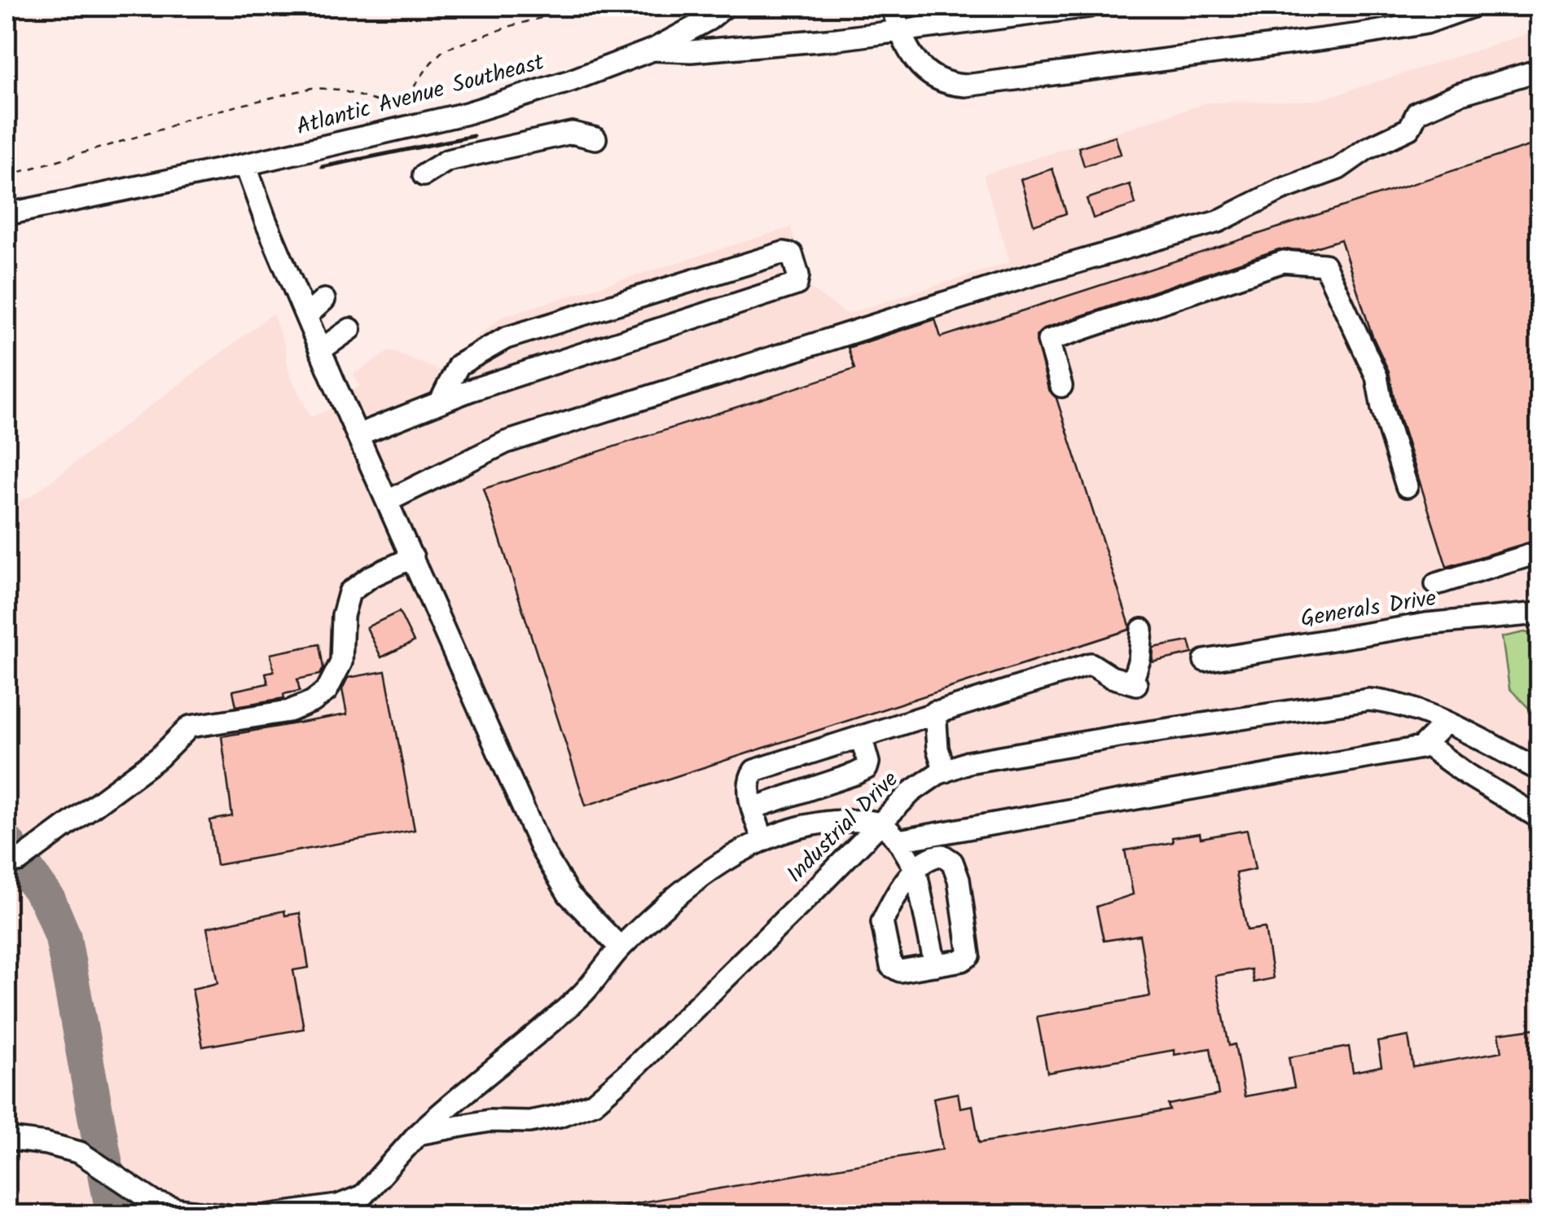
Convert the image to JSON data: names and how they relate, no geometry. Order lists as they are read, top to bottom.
{
  "streets": {
    "street": ["Atlantic Avenue Southeast", "Generals Drive", "Industrial Drive"]
  }
}
